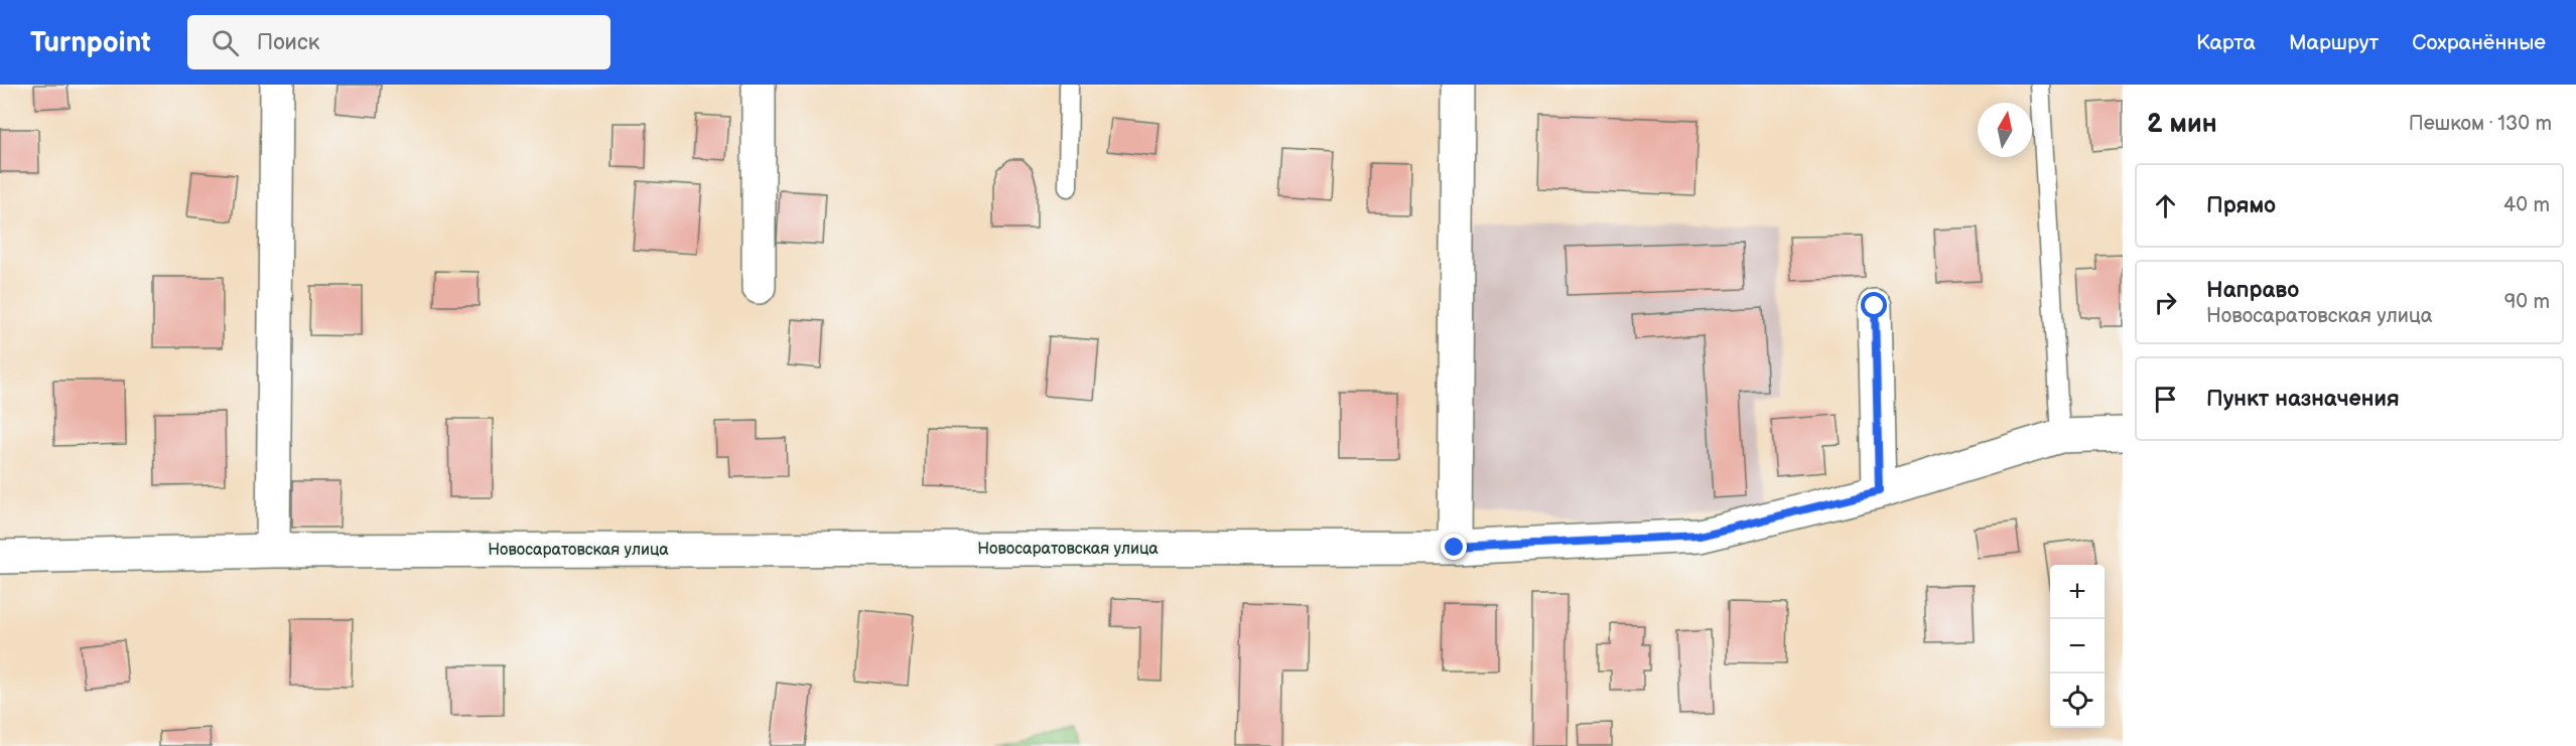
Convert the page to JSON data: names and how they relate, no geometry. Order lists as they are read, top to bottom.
{
  "streets": {
    "street": ["Новосаратовская улица"]
  },
  "north": "top",
  "page": {
    "header": "Turnpoint",
    "search": "Поиск",
    "nav": ["Карта", "Маршрут", "Сохранённые"],
    "heading": ["2 мин", "Пешком · 130 m"],
    "list": [
      ["Прямо", "40 m"],
      ["Направо", "Новосаратовская улица", "90 m"],
      "Пункт назначения"
    ],
    "map_buttons": ["+", "−"]
  }
}
